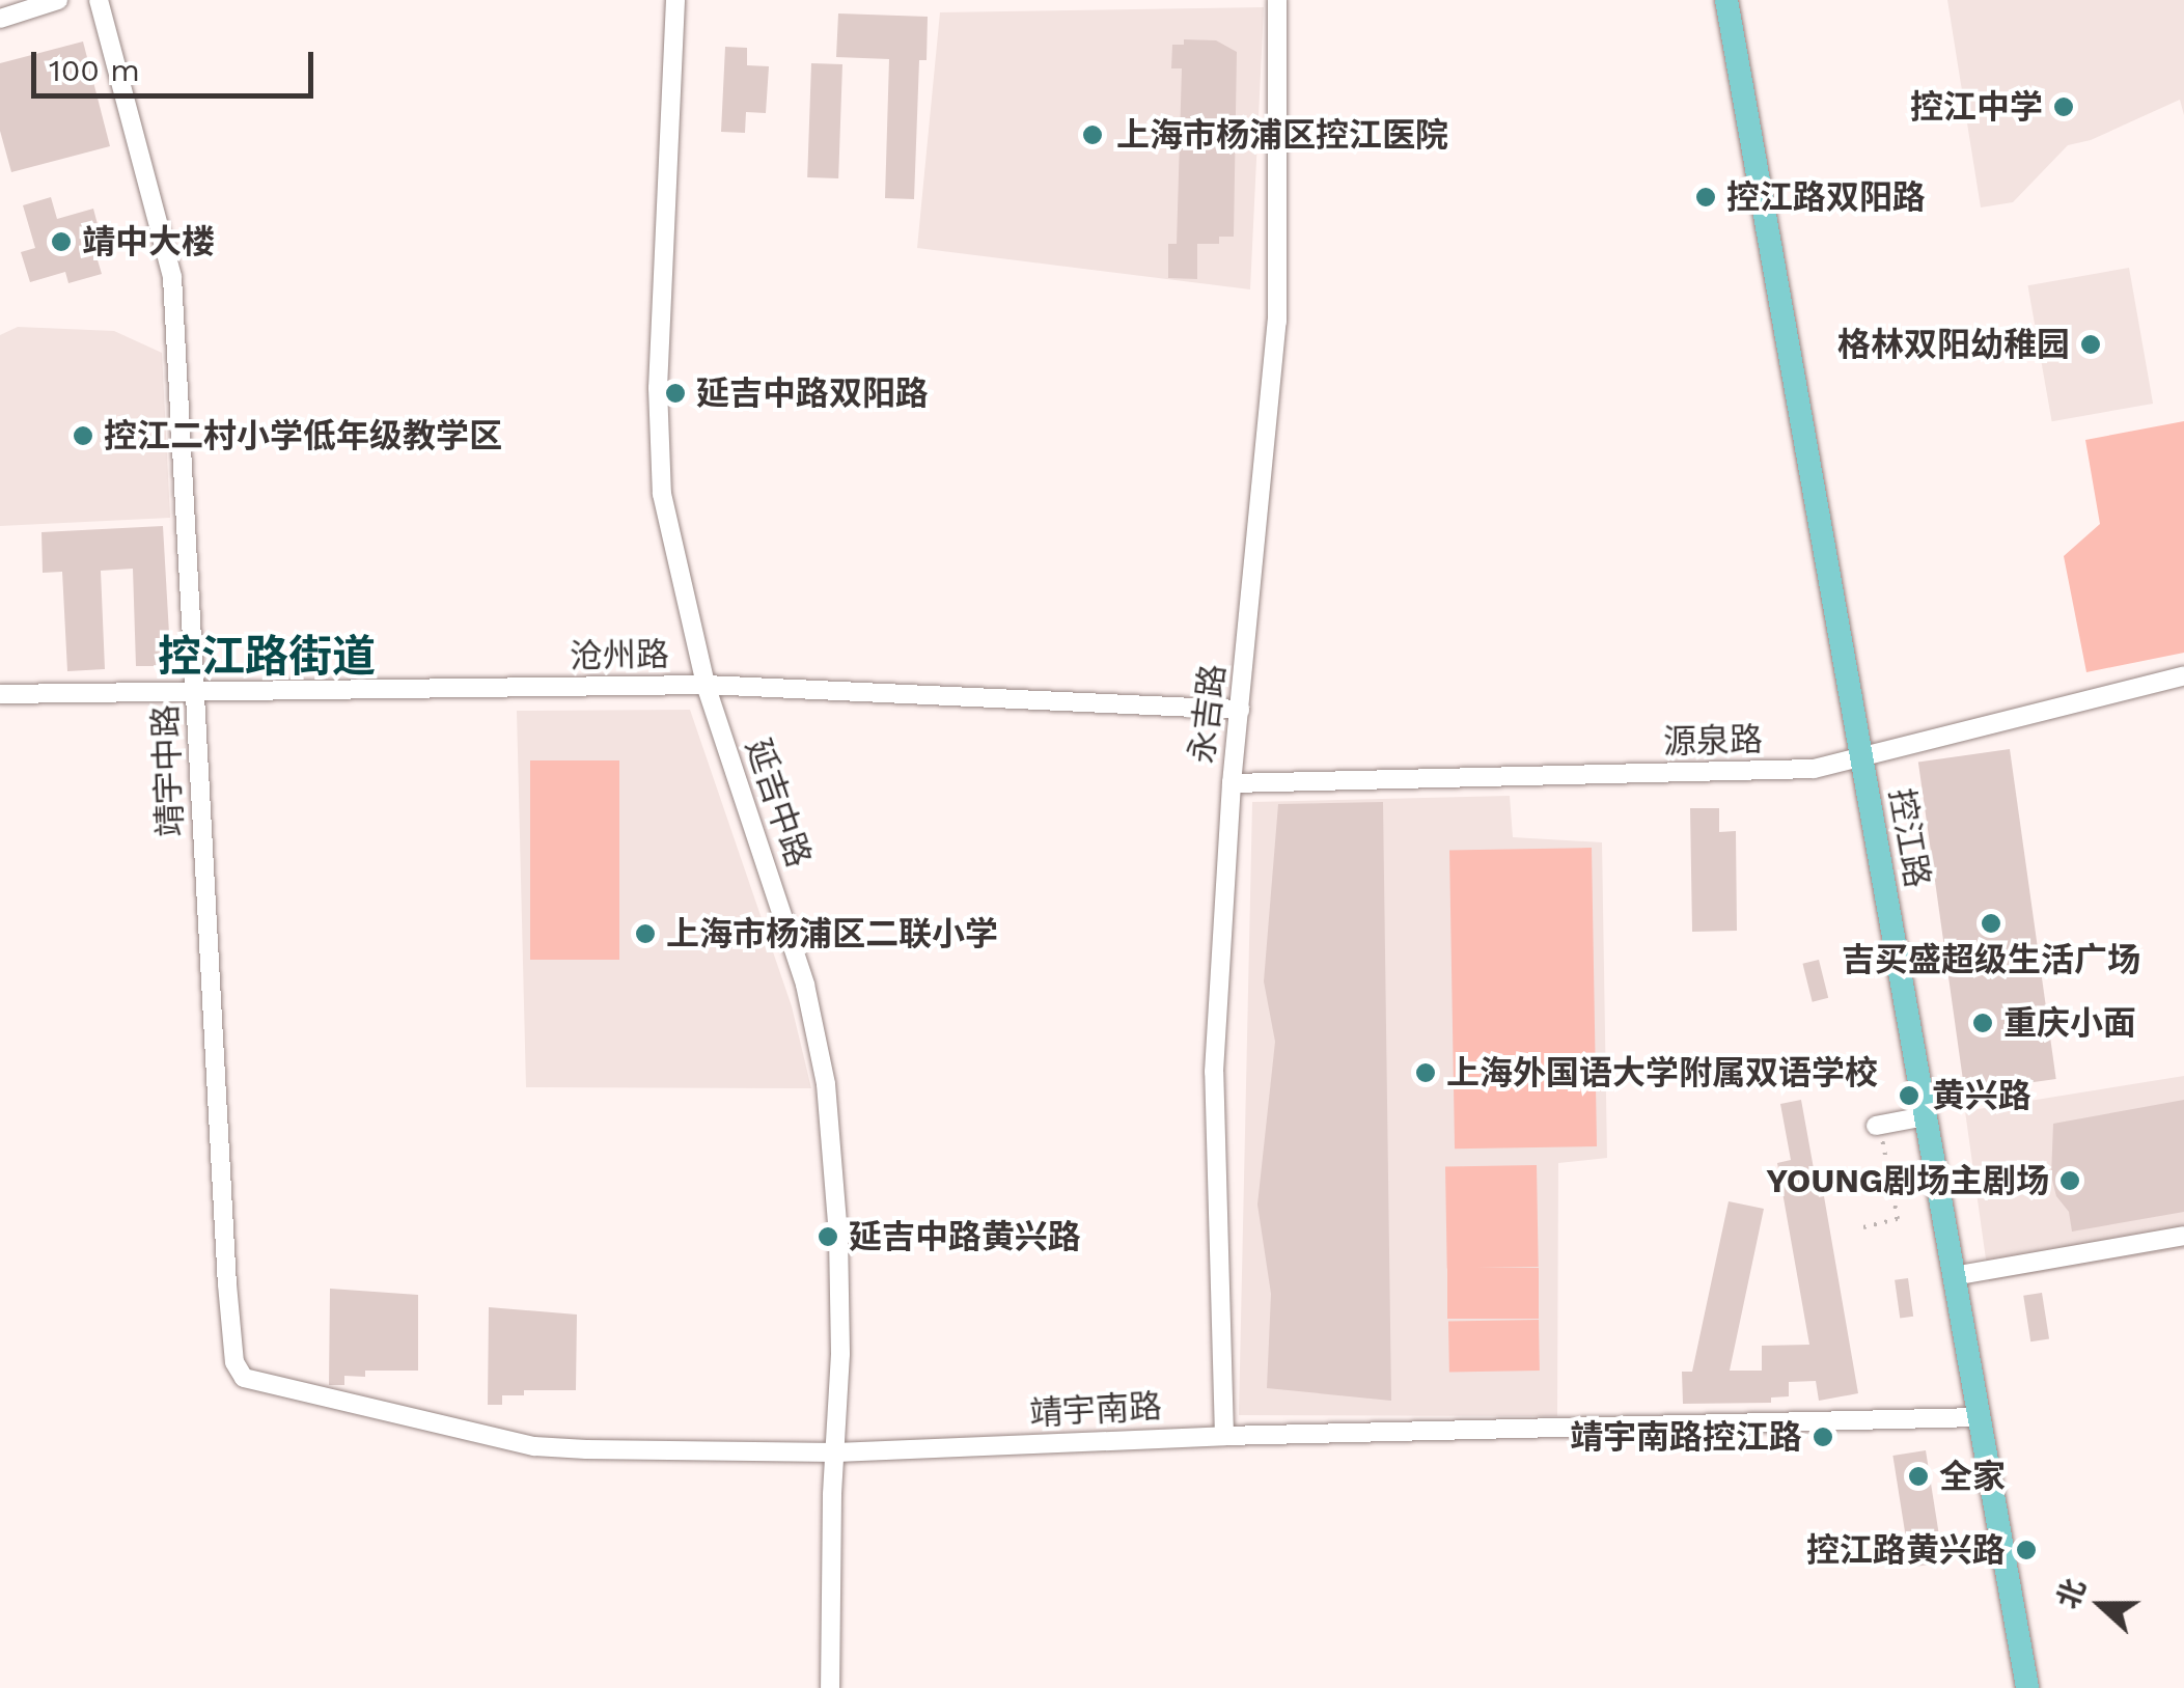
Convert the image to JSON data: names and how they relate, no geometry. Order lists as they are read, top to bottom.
{
  "streets": {
    "main road": ["控江路"],
    "street": [
      "沧州路",
      "永吉路",
      "源泉路",
      "靖宇中路",
      "延吉中路",
      "靖宇南路"
    ]
  },
  "crossings": [
    ["沧州路", "永吉路"],
    ["沧州路", "靖宇中路"],
    ["沧州路", "延吉中路"],
    ["永吉路", "源泉路"],
    ["永吉路", "靖宇南路"],
    ["源泉路", "控江路"],
    ["靖宇中路", "靖宇南路"],
    ["延吉中路", "靖宇南路"],
    ["控江路", "靖宇南路"]
  ],
  "districts": ["控江路街道"],
  "places": [
    "控江中学",
    "上海市杨浦区控江医院",
    "控江路双阳路",
    "靖中大楼",
    "格林双阳幼稚园",
    "延吉中路双阳路",
    "控江二村小学低年级教学区",
    "吉买盛超级生活广场",
    "上海市杨浦区二联小学",
    "重庆小面",
    "上海外国语大学附属双语学校",
    "黄兴路",
    "YOUNG剧场主剧场",
    "延吉中路黄兴路",
    "靖宇南路控江路",
    "全家",
    "控江路黄兴路"
  ],
  "scale_bar": "100 m",
  "north": "left"
}
